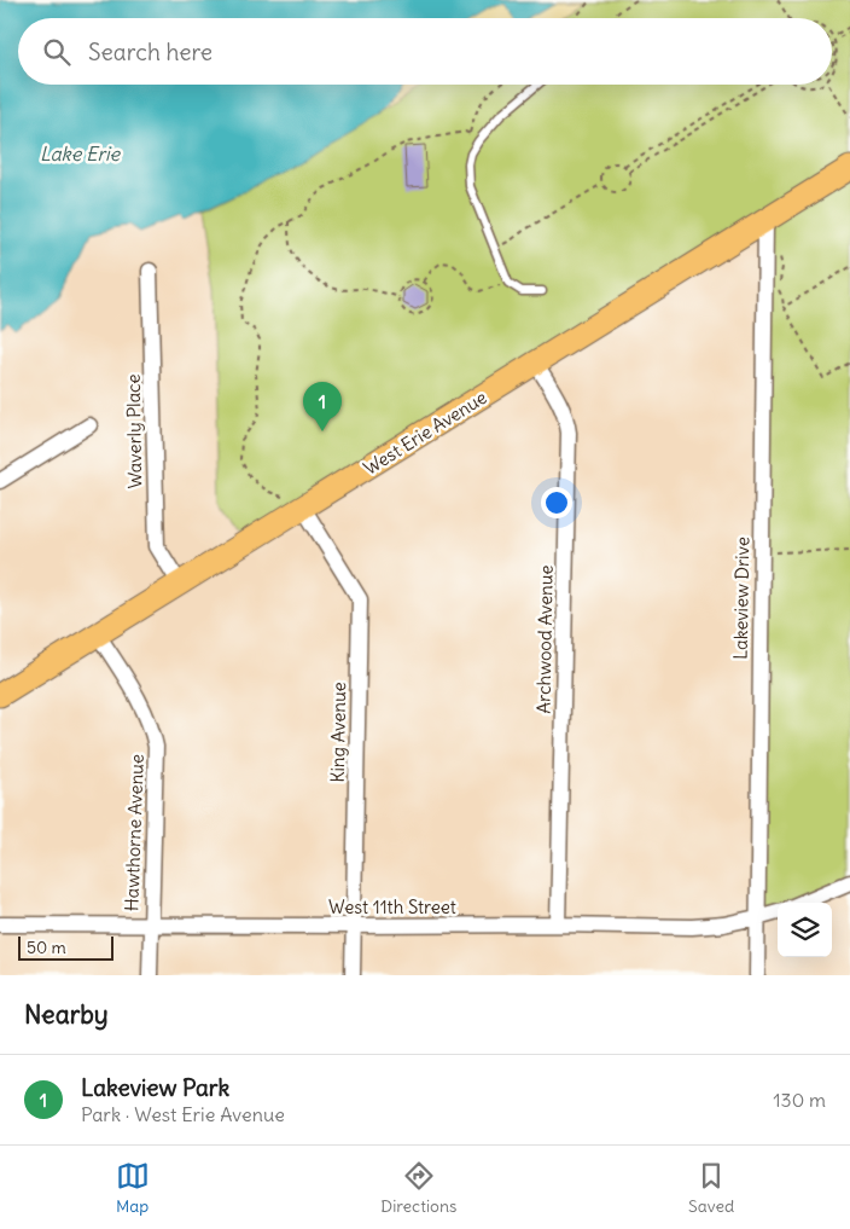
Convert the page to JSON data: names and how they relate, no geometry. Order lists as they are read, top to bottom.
{
  "streets": {
    "main road": ["West Erie Avenue"],
    "street": [
      "Waverly Place",
      "Lakeview Drive",
      "Archwood Avenue",
      "King Avenue",
      "Hawthorne Avenue",
      "West 11th Street"
    ]
  },
  "crossings": [
    ["Waverly Place", "West Erie Avenue"],
    ["West Erie Avenue", "Lakeview Drive"],
    ["West Erie Avenue", "Archwood Avenue"],
    ["West Erie Avenue", "King Avenue"],
    ["West Erie Avenue", "Hawthorne Avenue"],
    ["Lakeview Drive", "West 11th Street"],
    ["Archwood Avenue", "West 11th Street"],
    ["King Avenue", "West 11th Street"],
    ["Hawthorne Avenue", "West 11th Street"]
  ],
  "water": ["Lake Erie"],
  "scale_bar": "50 m",
  "page": {
    "search": "Search here",
    "pins": "1",
    "scale": "50 m",
    "heading": "Nearby",
    "list": [
      {
        "mark": "1",
        "name": "Lakeview Park",
        "note": "Park · West Erie Avenue",
        "value": "130 m"
      }
    ],
    "nav": ["Map", "Directions", "Saved"]
  }
}
